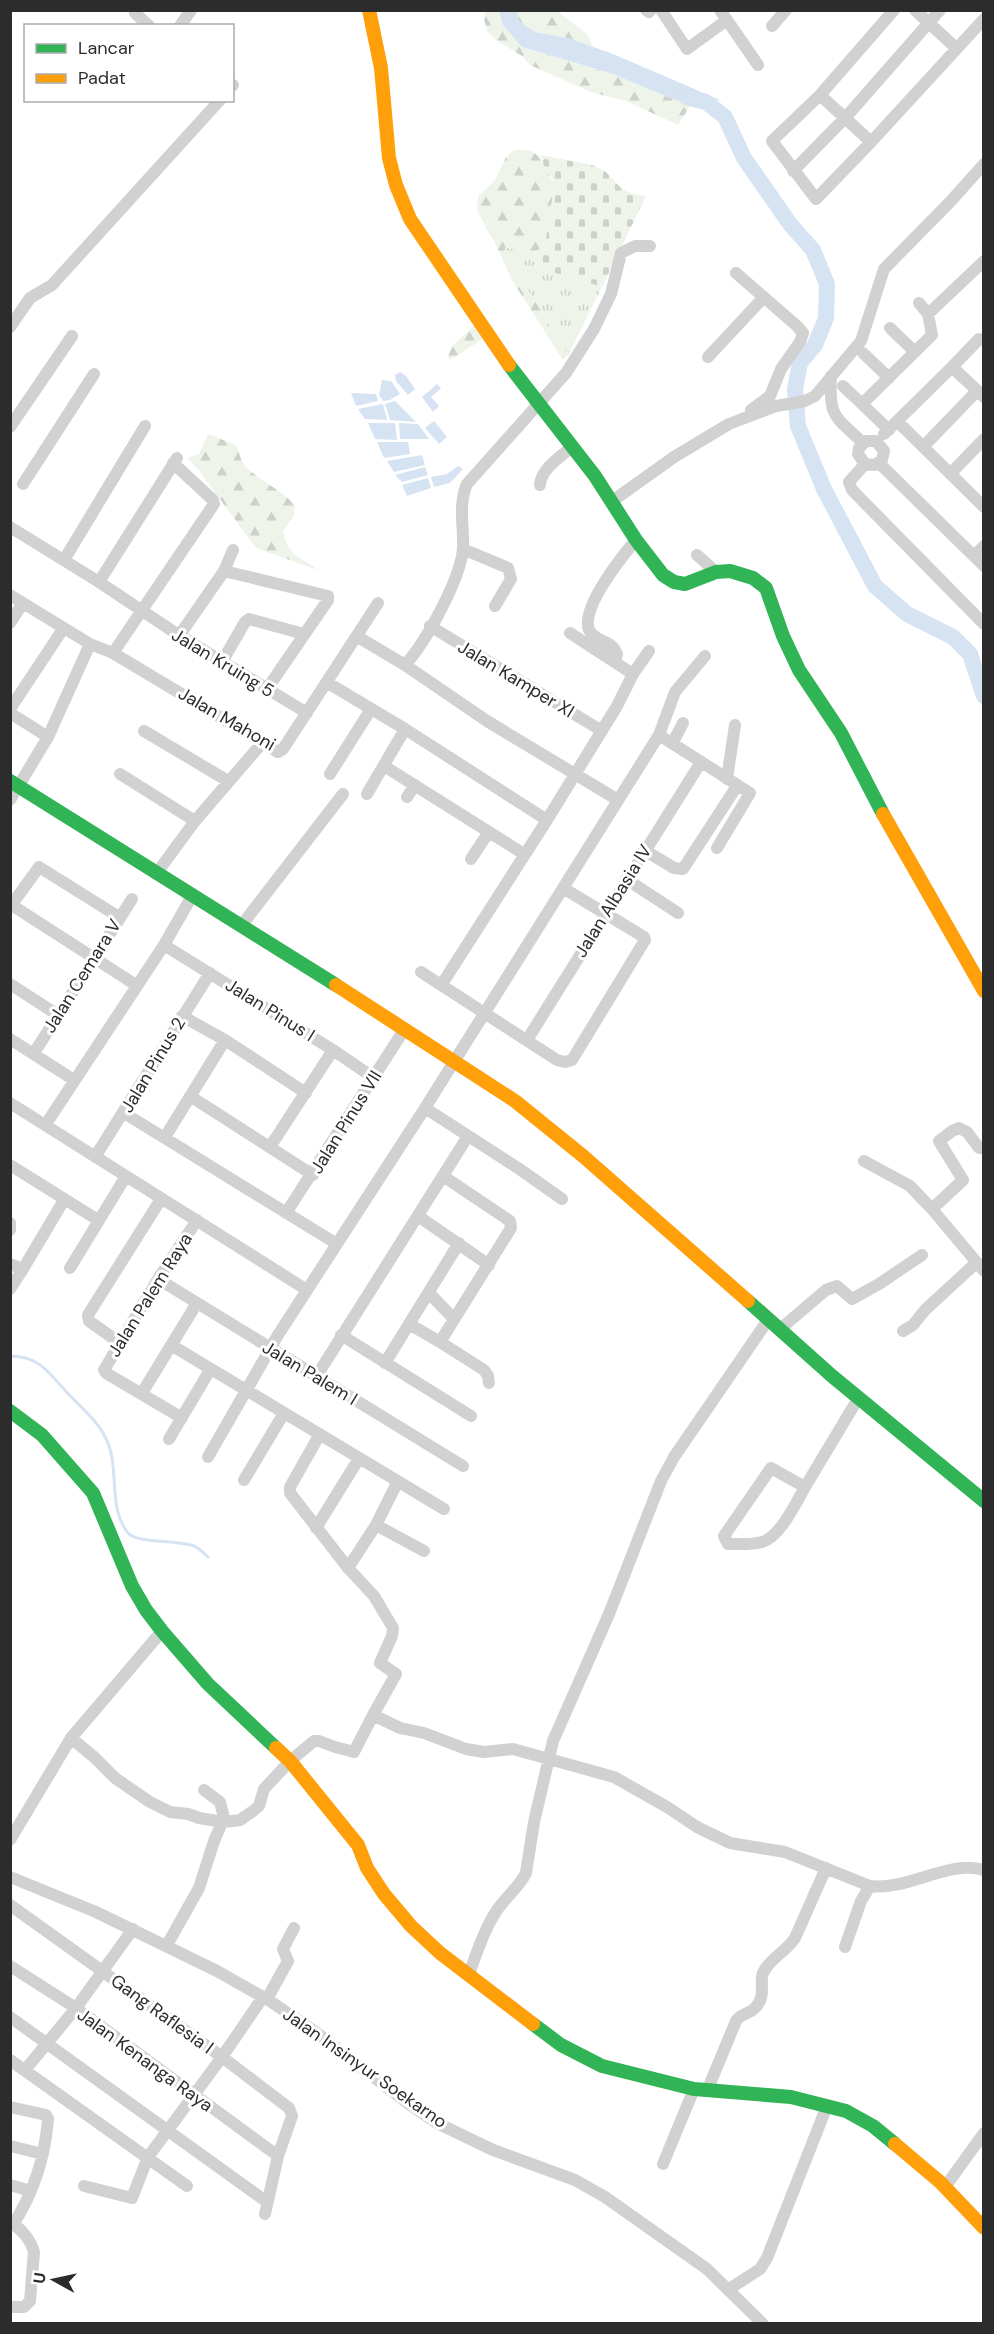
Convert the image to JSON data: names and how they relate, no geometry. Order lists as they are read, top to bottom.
{
  "streets": {
    "street": [
      "Jalan Kruing 5",
      "Jalan Kamper XI",
      "Jalan Mahoni",
      "Jalan Albasia lV",
      "Jalan Cemara V",
      "Jalan Pinus I",
      "Jalan Pinus 2",
      "Jalan Pinus VII",
      "Jalan Palem Raya",
      "Jalan Palem I",
      "Gang Raflesia l",
      "Jalan Kenanga Raya",
      "Jalan Insinyur Soekarno"
    ]
  },
  "crossings": [
    ["Jalan Kruing 5", "Jalan Mahoni"],
    ["Jalan Pinus I", "Jalan Pinus 2"],
    ["Jalan Pinus I", "Jalan Pinus VII"],
    ["Jalan Palem Raya", "Jalan Palem I"],
    ["Gang Raflesia l", "Jalan Kenanga Raya"]
  ],
  "legend": ["Lancar", "Padat"],
  "north": "left"
}
